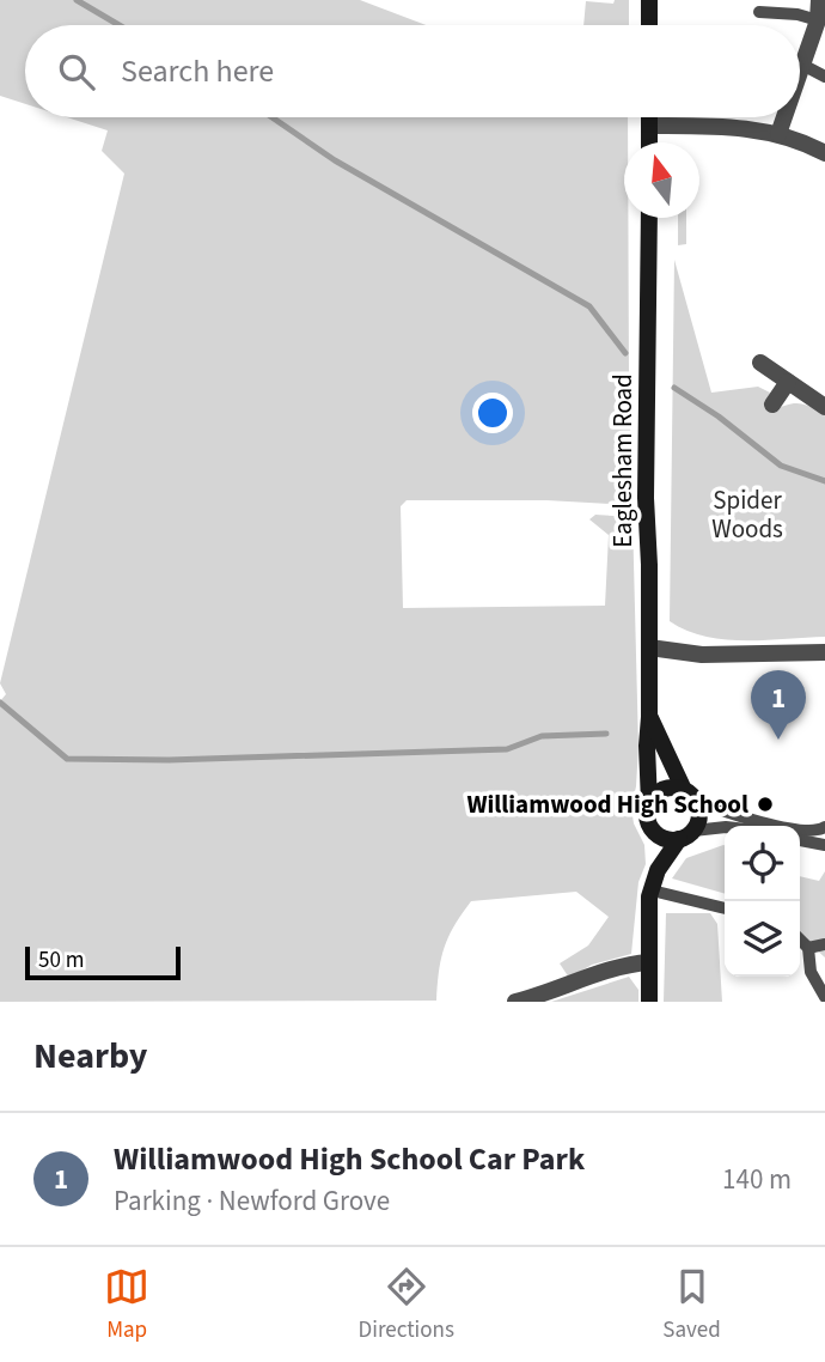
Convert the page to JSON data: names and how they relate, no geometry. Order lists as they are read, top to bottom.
{
  "streets": {
    "main road": ["Eaglesham Road"]
  },
  "parks": ["Spider Woods"],
  "places": ["Williamwood High School"],
  "scale_bar": "50 m",
  "north": "top",
  "page": {
    "search": "Search here",
    "pins": "1",
    "scale": "50 m",
    "heading": "Nearby",
    "list": [
      {
        "mark": "1",
        "name": "Williamwood High School Car Park",
        "note": "Parking · Newford Grove",
        "value": "140 m"
      }
    ],
    "nav": ["Map", "Directions", "Saved"]
  }
}
